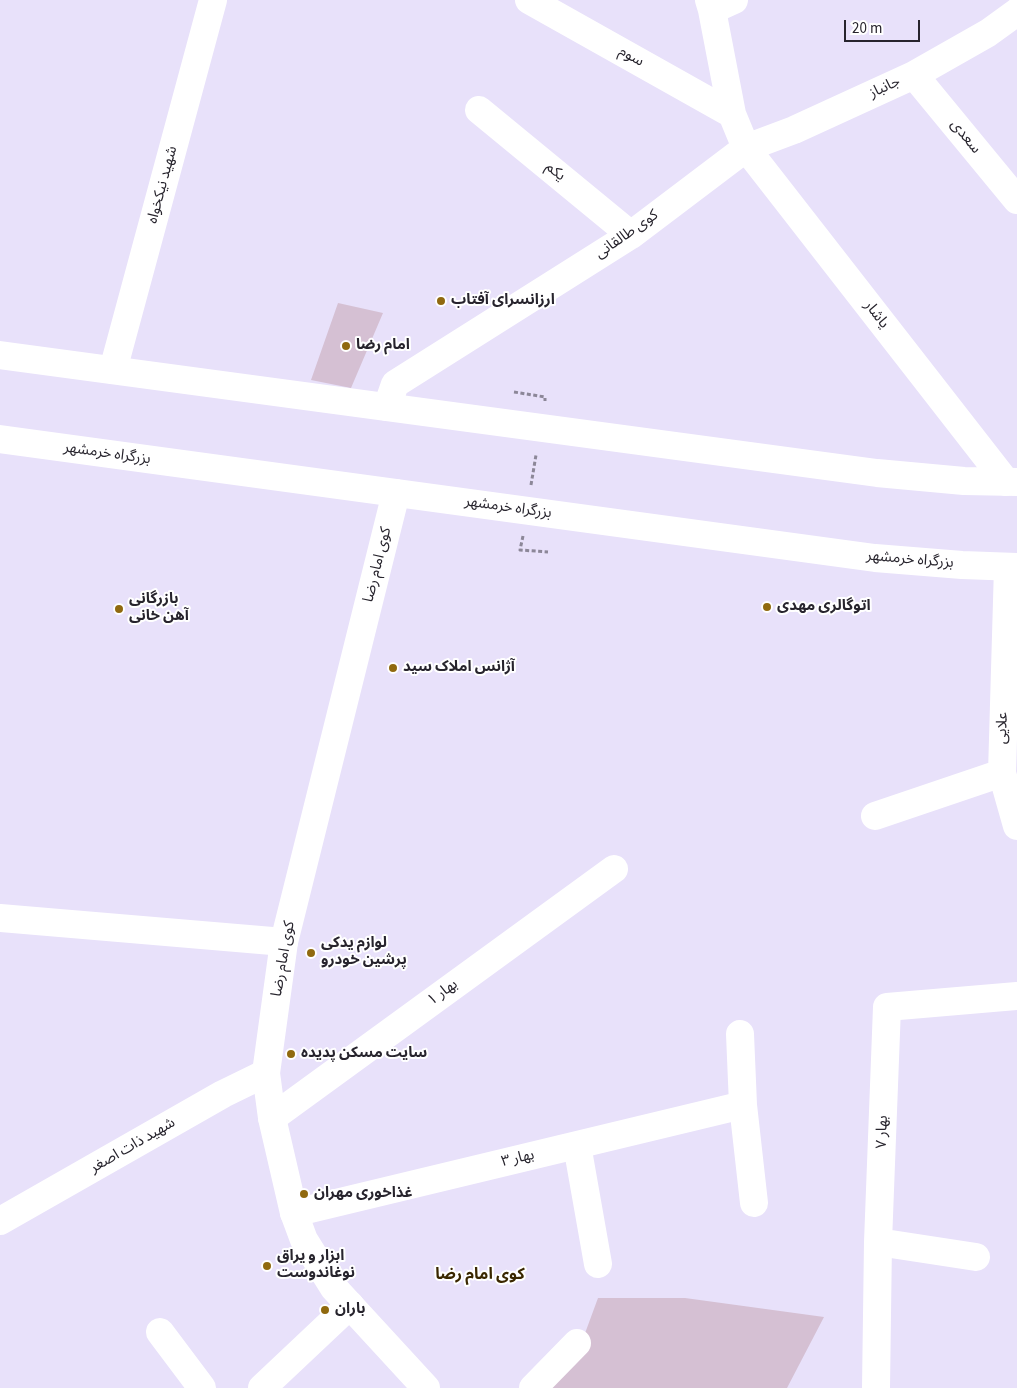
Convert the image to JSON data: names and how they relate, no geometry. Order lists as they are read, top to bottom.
{
  "streets": {
    "main road": [
      "سوم",
      "جانباز",
      "سعدی",
      "یکم",
      "شهید نیکخواه",
      "کوی طالقانی",
      "یاشار",
      "بزرگراه خرمشهر",
      "کوی امام رضا",
      "علایی",
      "بهار ۱",
      "بهار ۷",
      "شهید ذات اصغر",
      "بهار ۳"
    ]
  },
  "crossings": [
    ["جانباز", "سعدی"],
    ["جانباز", "کوی طالقانی"],
    ["جانباز", "یاشار"],
    ["یکم", "کوی طالقانی"],
    ["کوی طالقانی", "یاشار"],
    ["بزرگراه خرمشهر", "کوی امام رضا"],
    ["بزرگراه خرمشهر", "علایی"],
    ["کوی امام رضا", "بهار ۱"],
    ["کوی امام رضا", "شهید ذات اصغر"],
    ["کوی امام رضا", "بهار ۳"]
  ],
  "districts": ["کوی امام رضا"],
  "places": [
    "ارزانسرای آفتاب",
    "امام رضا",
    "اتوگالرى مهدى",
    "بازرگانی آهن خانی",
    "آژانس املاک سید",
    "لوازم یدکی پرشین خودرو",
    "سایت مسکن پدیده",
    "غذاخوری مهران",
    "ابزار و یراق نوغاندوست",
    "باران"
  ],
  "scale_bar": "20 m"
}
